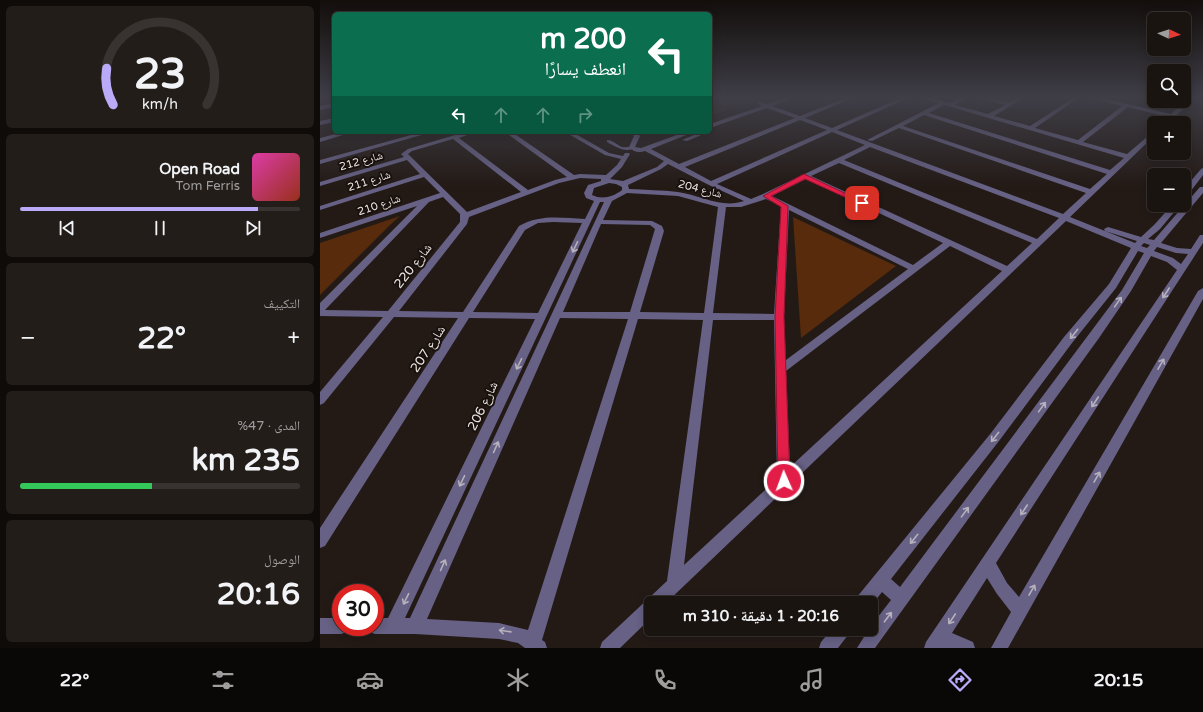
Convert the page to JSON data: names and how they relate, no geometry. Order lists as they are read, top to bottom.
{
  "streets": {
    "street": [
      "شارع 212",
      "شارع 211",
      "شارع 204",
      "شارع 210",
      "شارع 220",
      "شارع 207",
      "شارع 206"
    ]
  },
  "crossings": [
    ["شارع 207", "شارع 206"]
  ],
  "north": "right",
  "page": {
    "map_buttons": ["+", "−"],
    "turn": ["200 m", "انعطف يسارًا"],
    "song": ["Open Road", "Tom Ferris"],
    "tile": [
      "التكييف",
      ["المدى · 47%", "235 km"],
      ["الوصول", "20:16"]
    ],
    "heat": ["−", "22°", "+"],
    "limit": "30",
    "trip": "20:16 · 1 دقيقة · 310 m",
    "tabs": ["20:15", "22°"],
    "gauge": ["23", "km/h"]
  }
}
